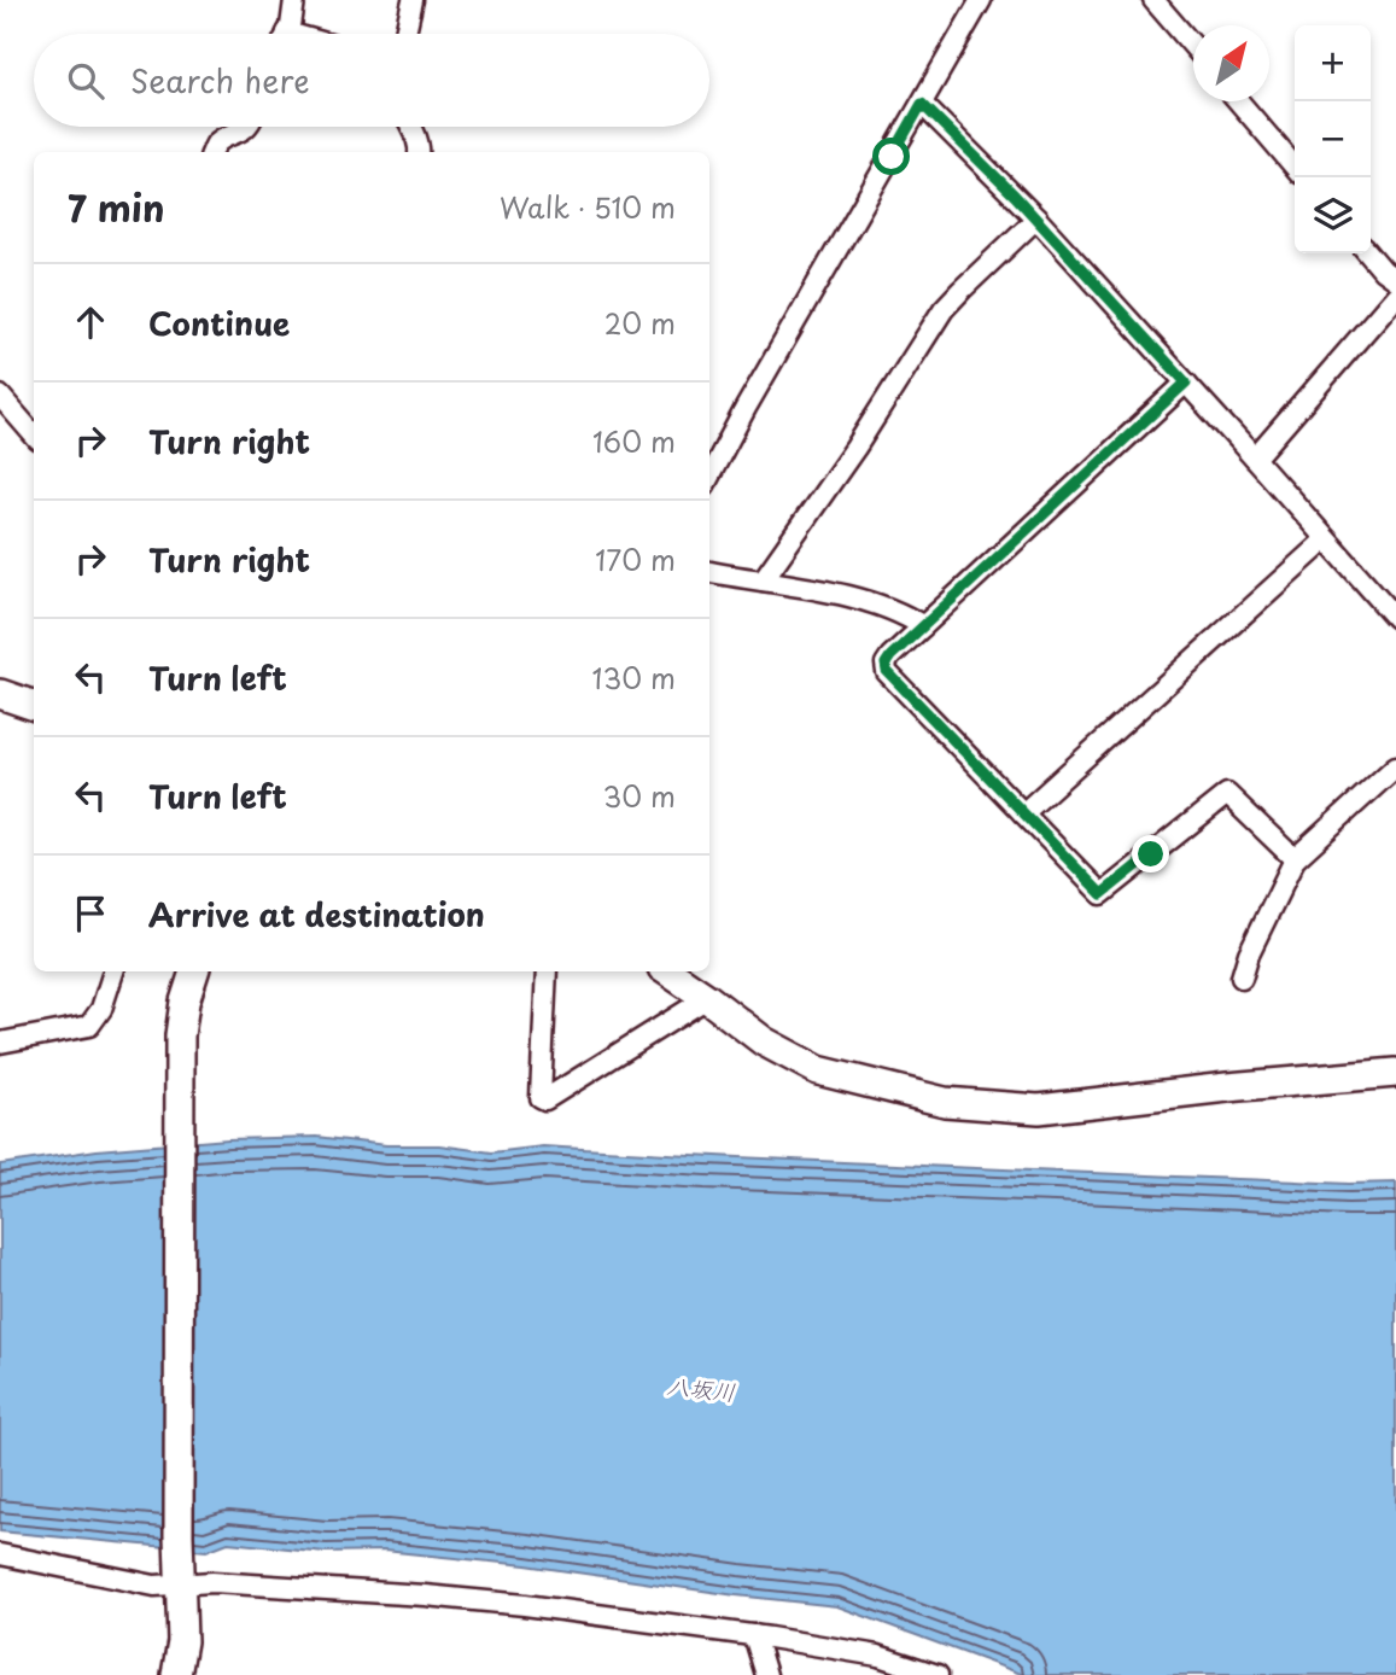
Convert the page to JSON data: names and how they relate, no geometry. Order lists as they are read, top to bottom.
{
  "water": ["八坂川"],
  "north": "top right",
  "page": {
    "map_buttons": ["+", "−"],
    "search": "Search here",
    "heading": ["7 min", "Walk · 510 m"],
    "list": [
      ["Continue", "20 m"],
      ["Turn right", "160 m"],
      ["Turn right", "170 m"],
      ["Turn left", "130 m"],
      ["Turn left", "30 m"],
      "Arrive at destination"
    ]
  }
}
